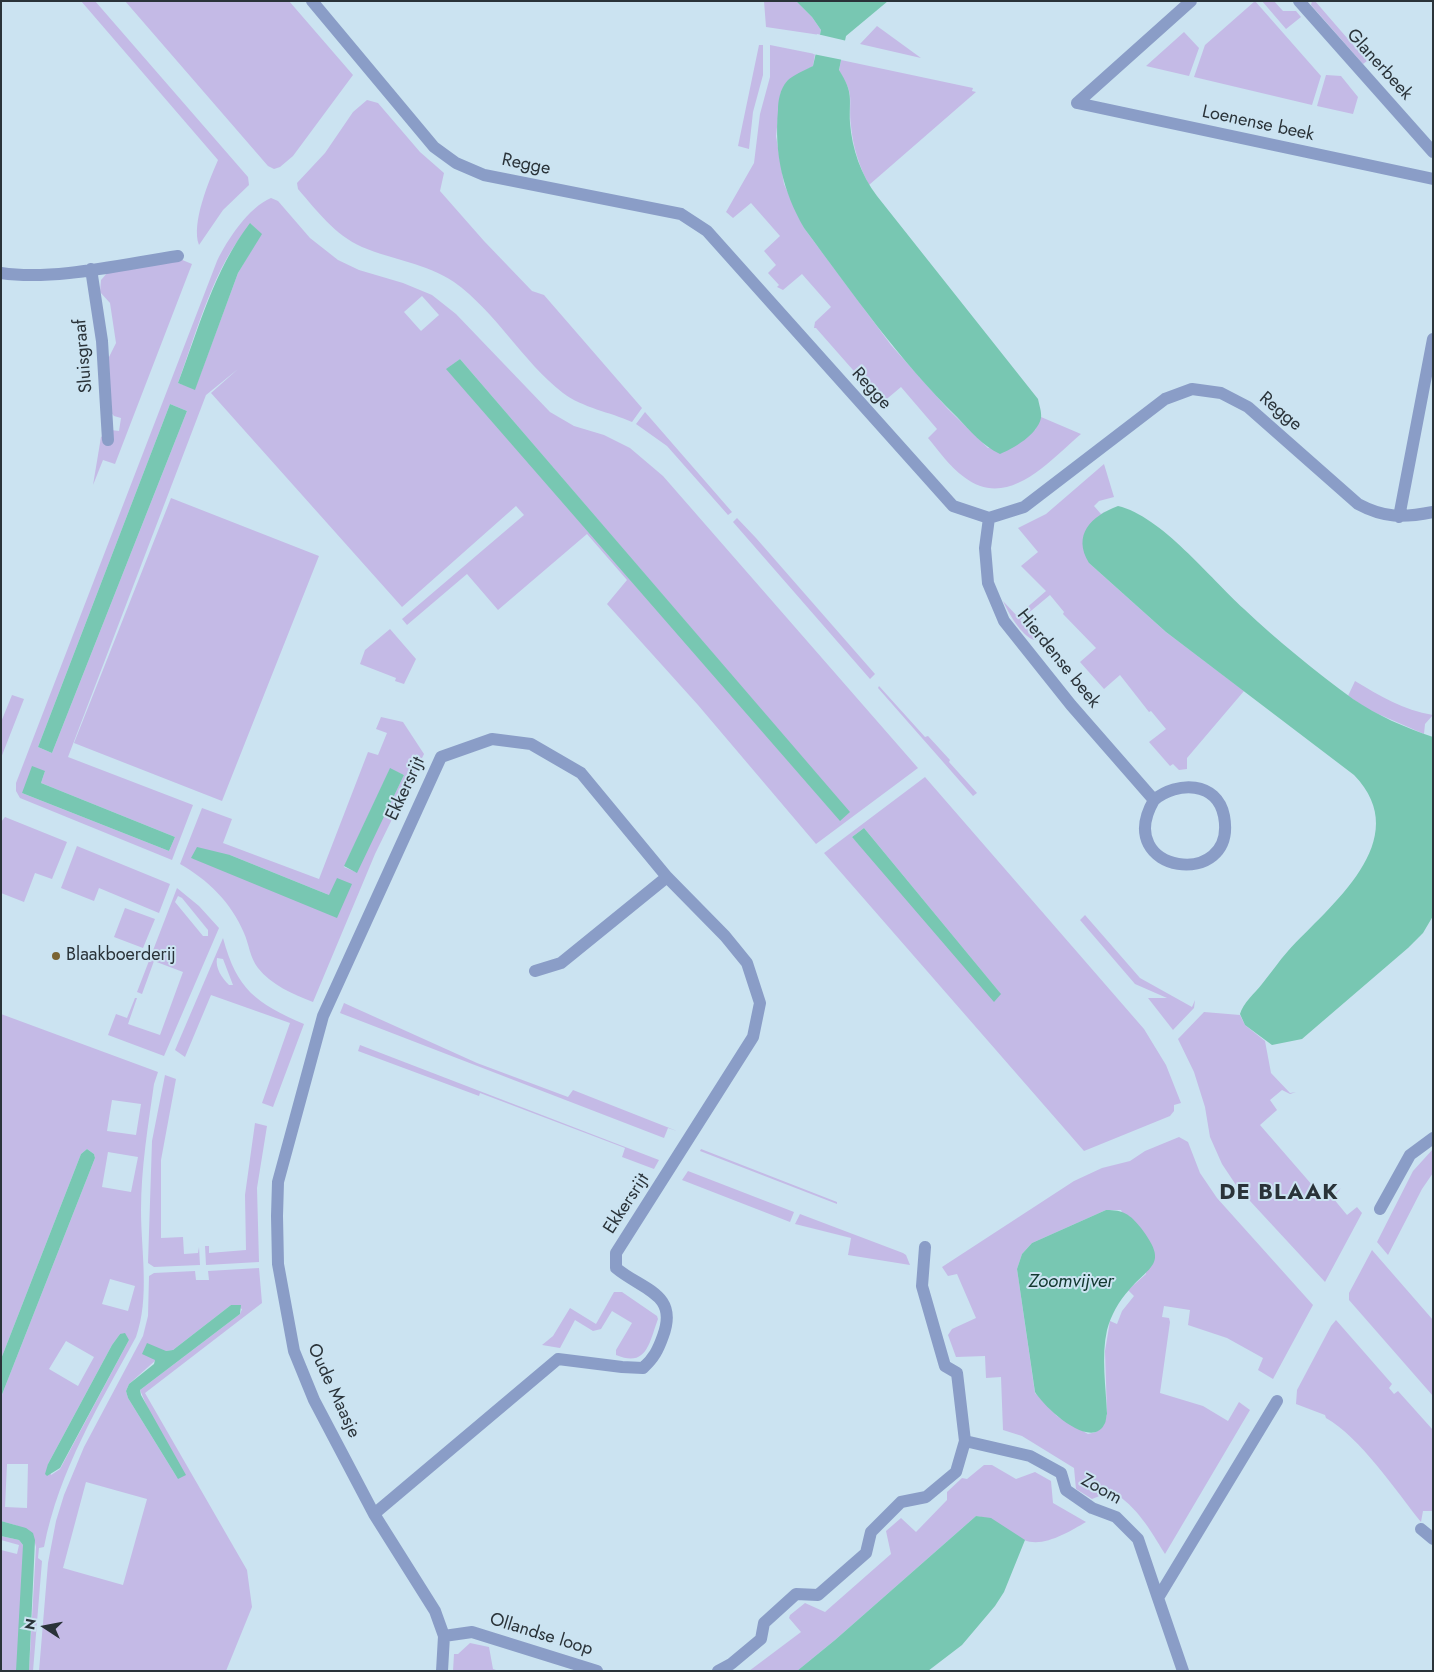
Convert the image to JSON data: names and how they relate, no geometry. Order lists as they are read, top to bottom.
{
  "streets": {
    "street": [
      "Glanerbeek",
      "Loenense beek",
      "Regge",
      "Sluisgraaf",
      "Hierdense beek",
      "Ekkersrijt",
      "Oude Maasje",
      "Zoom",
      "Ollandse loop"
    ]
  },
  "crossings": [
    ["Regge", "Hierdense beek"],
    ["Ekkersrijt", "Oude Maasje"],
    ["Oude Maasje", "Ollandse loop"]
  ],
  "districts": ["DE BLAAK"],
  "water": ["Zoomvijver"],
  "places": ["Blaakboerderij"],
  "north": "left"
}
